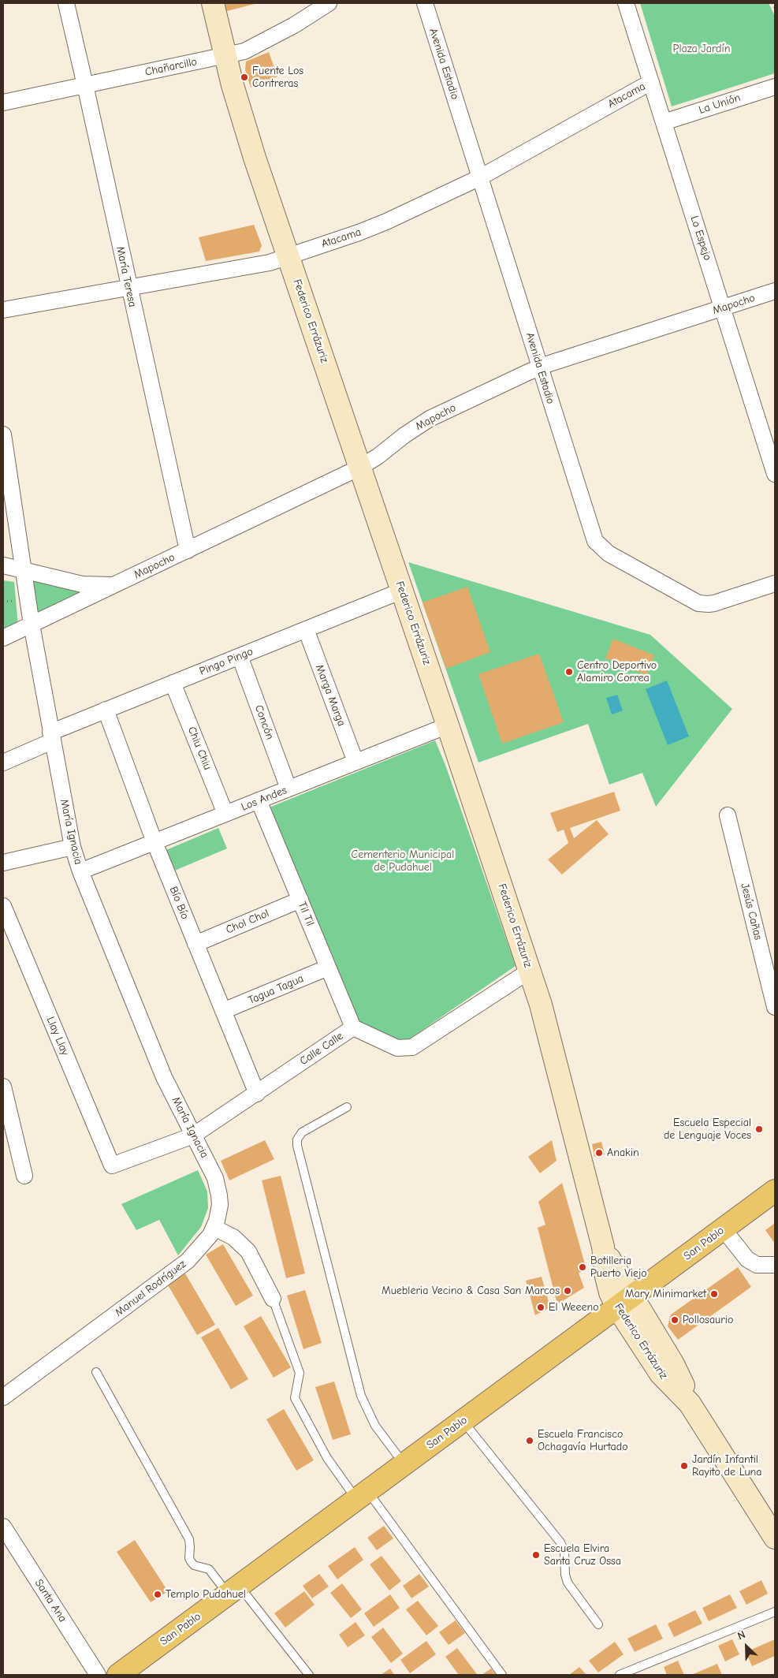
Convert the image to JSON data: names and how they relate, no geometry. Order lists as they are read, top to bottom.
{
  "streets": {
    "main road": ["San Pablo"],
    "street": [
      "Avenida Estadio",
      "Chañarcillo",
      "Atacama",
      "La Unión",
      "Lo Espejo",
      "María Teresa",
      "Mapocho",
      "Federico Errázuriz",
      "Pingo Pingo",
      "Marga Marga",
      "Concón",
      "Chiu Chiu",
      "Los Andes",
      "María Ignacia",
      "Bío Bío",
      "Jesús Cañas",
      "Til Til",
      "Chol Chol",
      "Tagua Tagua",
      "Llay Llay",
      "Calle Calle",
      "Manuel Rodríguez",
      "Santa Ana"
    ]
  },
  "crossings": [
    ["Avenida Estadio", "Atacama"],
    ["Avenida Estadio", "Mapocho"],
    ["Chañarcillo", "María Teresa"],
    ["Chañarcillo", "Federico Errázuriz"],
    ["Atacama", "Lo Espejo"],
    ["Atacama", "María Teresa"],
    ["Atacama", "Federico Errázuriz"],
    ["La Unión", "Lo Espejo"],
    ["Lo Espejo", "Mapocho"],
    ["María Teresa", "Mapocho"],
    ["Mapocho", "Federico Errázuriz"],
    ["Mapocho", "María Ignacia"],
    ["Federico Errázuriz", "Pingo Pingo"],
    ["Federico Errázuriz", "Los Andes"],
    ["Federico Errázuriz", "Calle Calle"],
    ["Federico Errázuriz", "San Pablo"],
    ["Pingo Pingo", "Marga Marga"],
    ["Pingo Pingo", "Concón"],
    ["Pingo Pingo", "Chiu Chiu"],
    ["Pingo Pingo", "María Ignacia"],
    ["Pingo Pingo", "Bío Bío"],
    ["Marga Marga", "Los Andes"],
    ["Concón", "Los Andes"],
    ["Chiu Chiu", "Los Andes"],
    ["Los Andes", "María Ignacia"],
    ["Los Andes", "Bío Bío"],
    ["Los Andes", "Til Til"],
    ["María Ignacia", "Calle Calle"],
    ["María Ignacia", "Manuel Rodríguez"],
    ["Bío Bío", "Chol Chol"],
    ["Bío Bío", "Tagua Tagua"],
    ["Bío Bío", "Calle Calle"],
    ["Til Til", "Chol Chol"],
    ["Til Til", "Tagua Tagua"],
    ["Til Til", "Calle Calle"],
    ["Llay Llay", "Calle Calle"]
  ],
  "parks": ["Plaza Jardín", "Cementerio Municipal de Pudahuel"],
  "places": [
    "Fuente Los Contreras",
    "Centro Deportivo Alamiro Correa",
    "Escuela Especial de Lenguaje Voces",
    "Anakin",
    "Botilleria Puerto Viejo",
    "Muebleria Vecino & Casa San Marcos",
    "Mary Minimarket",
    "El Weeeno",
    "Pollosaurio",
    "Escuela Francisco Ochagavía Hurtado",
    "Jardín Infantil Rayito de Luna",
    "Escuela Elvira Santa Cruz Ossa",
    "Templo Pudahuel"
  ],
  "north": "top left"
}
